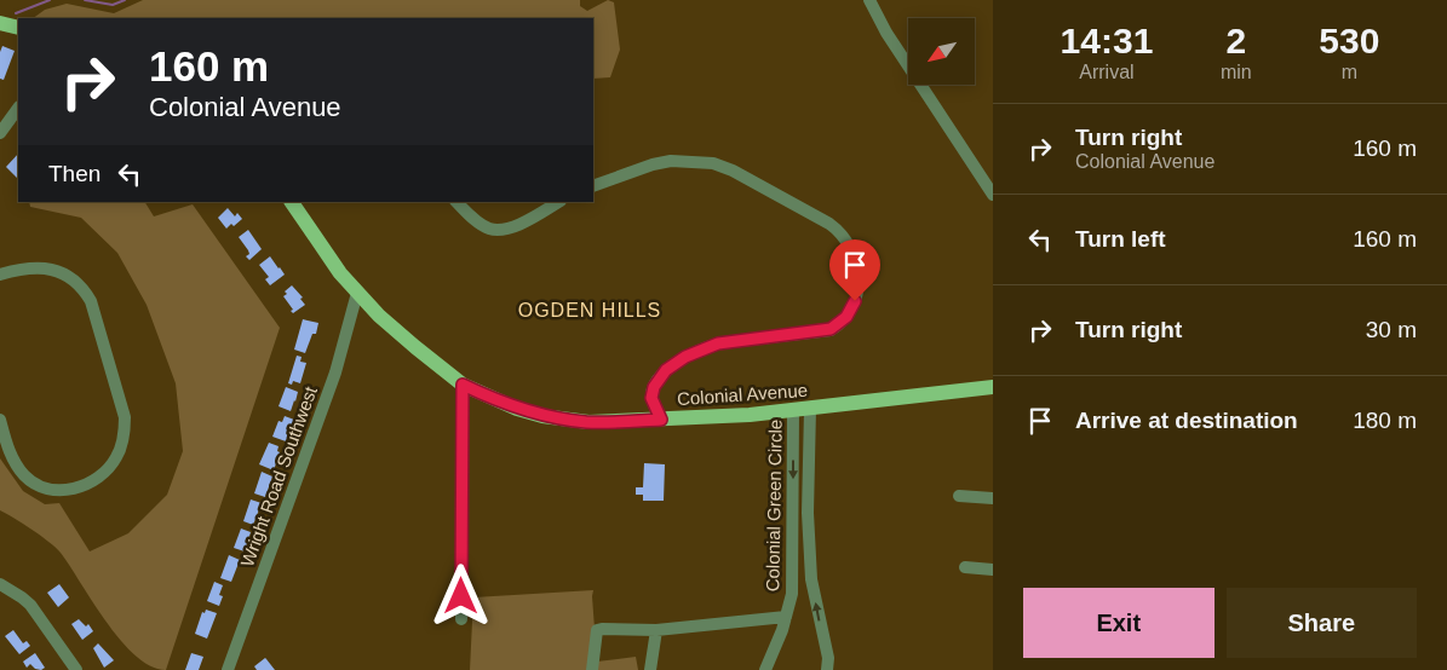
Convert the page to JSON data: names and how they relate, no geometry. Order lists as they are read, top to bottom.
{
  "streets": {
    "main road": ["Colonial Avenue"],
    "street": ["Wright Road Southwest", "Colonial Green Circle"]
  },
  "crossings": [
    ["Colonial Avenue", "Wright Road Southwest"],
    ["Colonial Avenue", "Colonial Green Circle"]
  ],
  "districts": ["OGDEN HILLS"],
  "north": "bottom left",
  "page": {
    "eta": [
      "14:31",
      "Arrival",
      "2",
      "min",
      "530",
      "m"
    ],
    "turn": ["160 m", "Colonial Avenue"],
    "list": [
      {
        "name": "Turn right",
        "note": "Colonial Avenue",
        "value": "160 m"
      },
      {
        "name": "Turn left",
        "value": "160 m"
      },
      {
        "name": "Turn right",
        "value": "30 m"
      },
      {
        "name": "Arrive at destination",
        "value": "180 m"
      }
    ],
    "then": "Then",
    "buttons": ["Exit", "Share"]
  }
}
